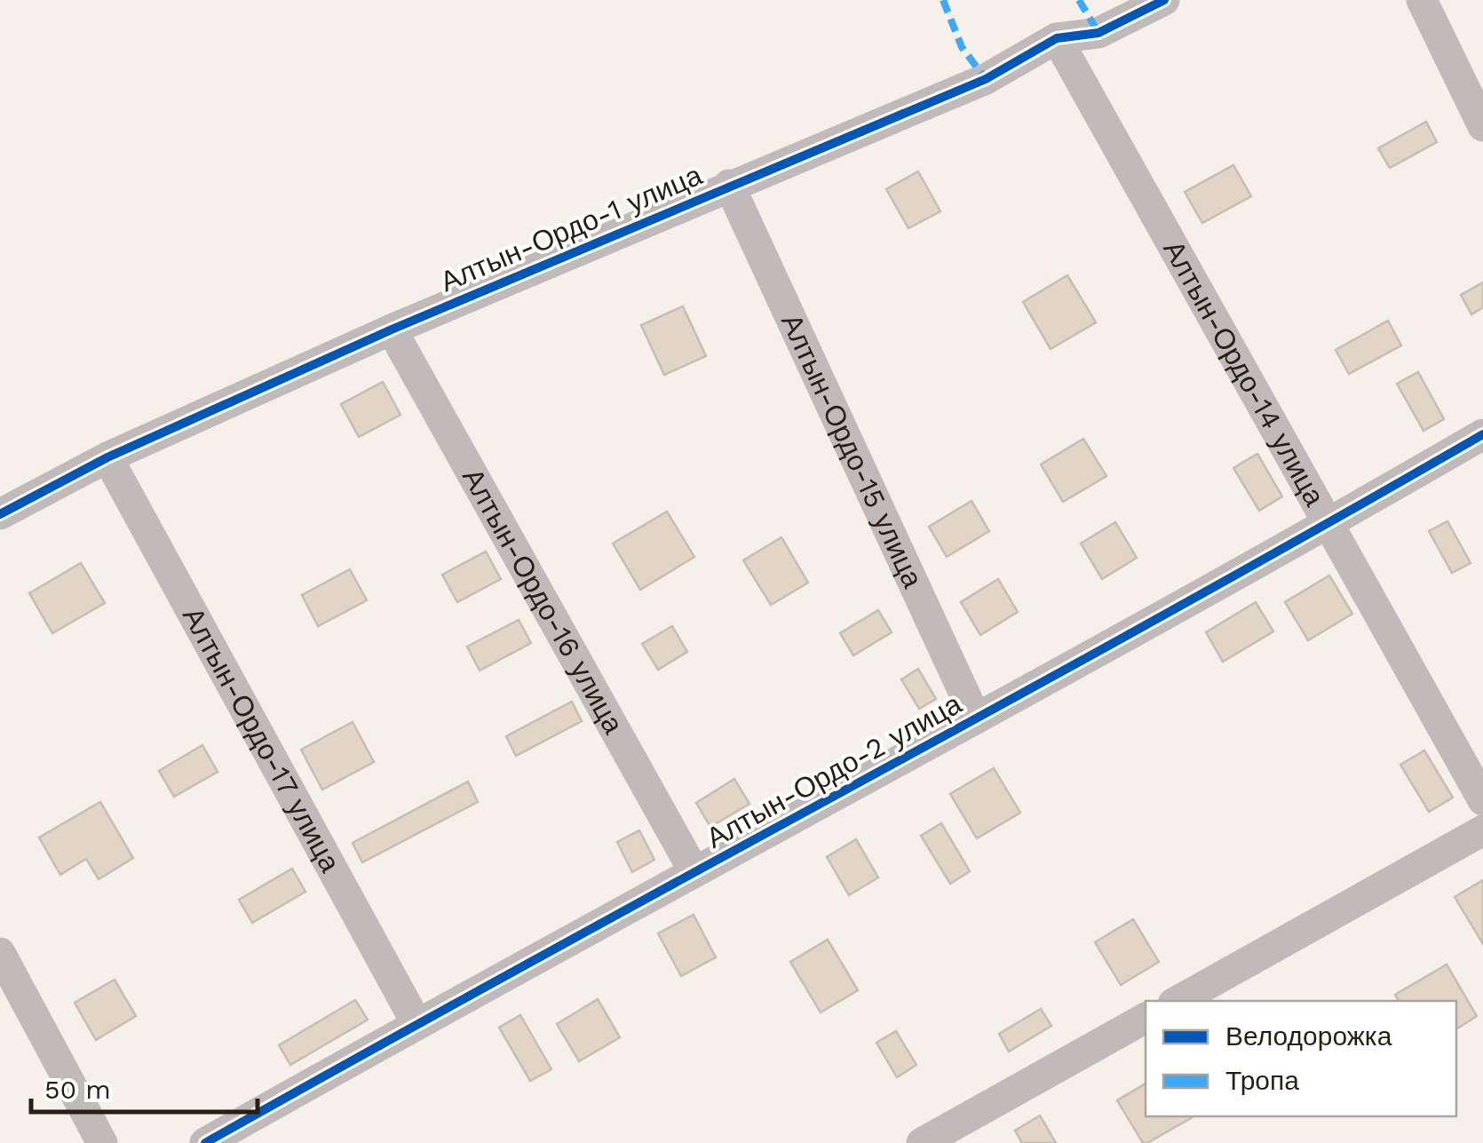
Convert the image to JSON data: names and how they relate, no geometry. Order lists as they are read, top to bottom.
{
  "streets": {
    "street": [
      "Алтын-Ордо-1 улица",
      "Алтын-Ордо-14 улица",
      "Алтын-Ордо-15 улица",
      "Алтын-Ордо-16 улица",
      "Алтын-Ордо-17 улица",
      "Алтын-Ордо-2 улица"
    ]
  },
  "crossings": [
    ["Алтын-Ордо-1 улица", "Алтын-Ордо-14 улица"],
    ["Алтын-Ордо-1 улица", "Алтын-Ордо-15 улица"],
    ["Алтын-Ордо-1 улица", "Алтын-Ордо-16 улица"],
    ["Алтын-Ордо-1 улица", "Алтын-Ордо-17 улица"],
    ["Алтын-Ордо-14 улица", "Алтын-Ордо-2 улица"],
    ["Алтын-Ордо-15 улица", "Алтын-Ордо-2 улица"],
    ["Алтын-Ордо-16 улица", "Алтын-Ордо-2 улица"],
    ["Алтын-Ордо-17 улица", "Алтын-Ордо-2 улица"]
  ],
  "legend": ["Велодорожка", "Тропа"],
  "scale_bar": "50 m"
}
